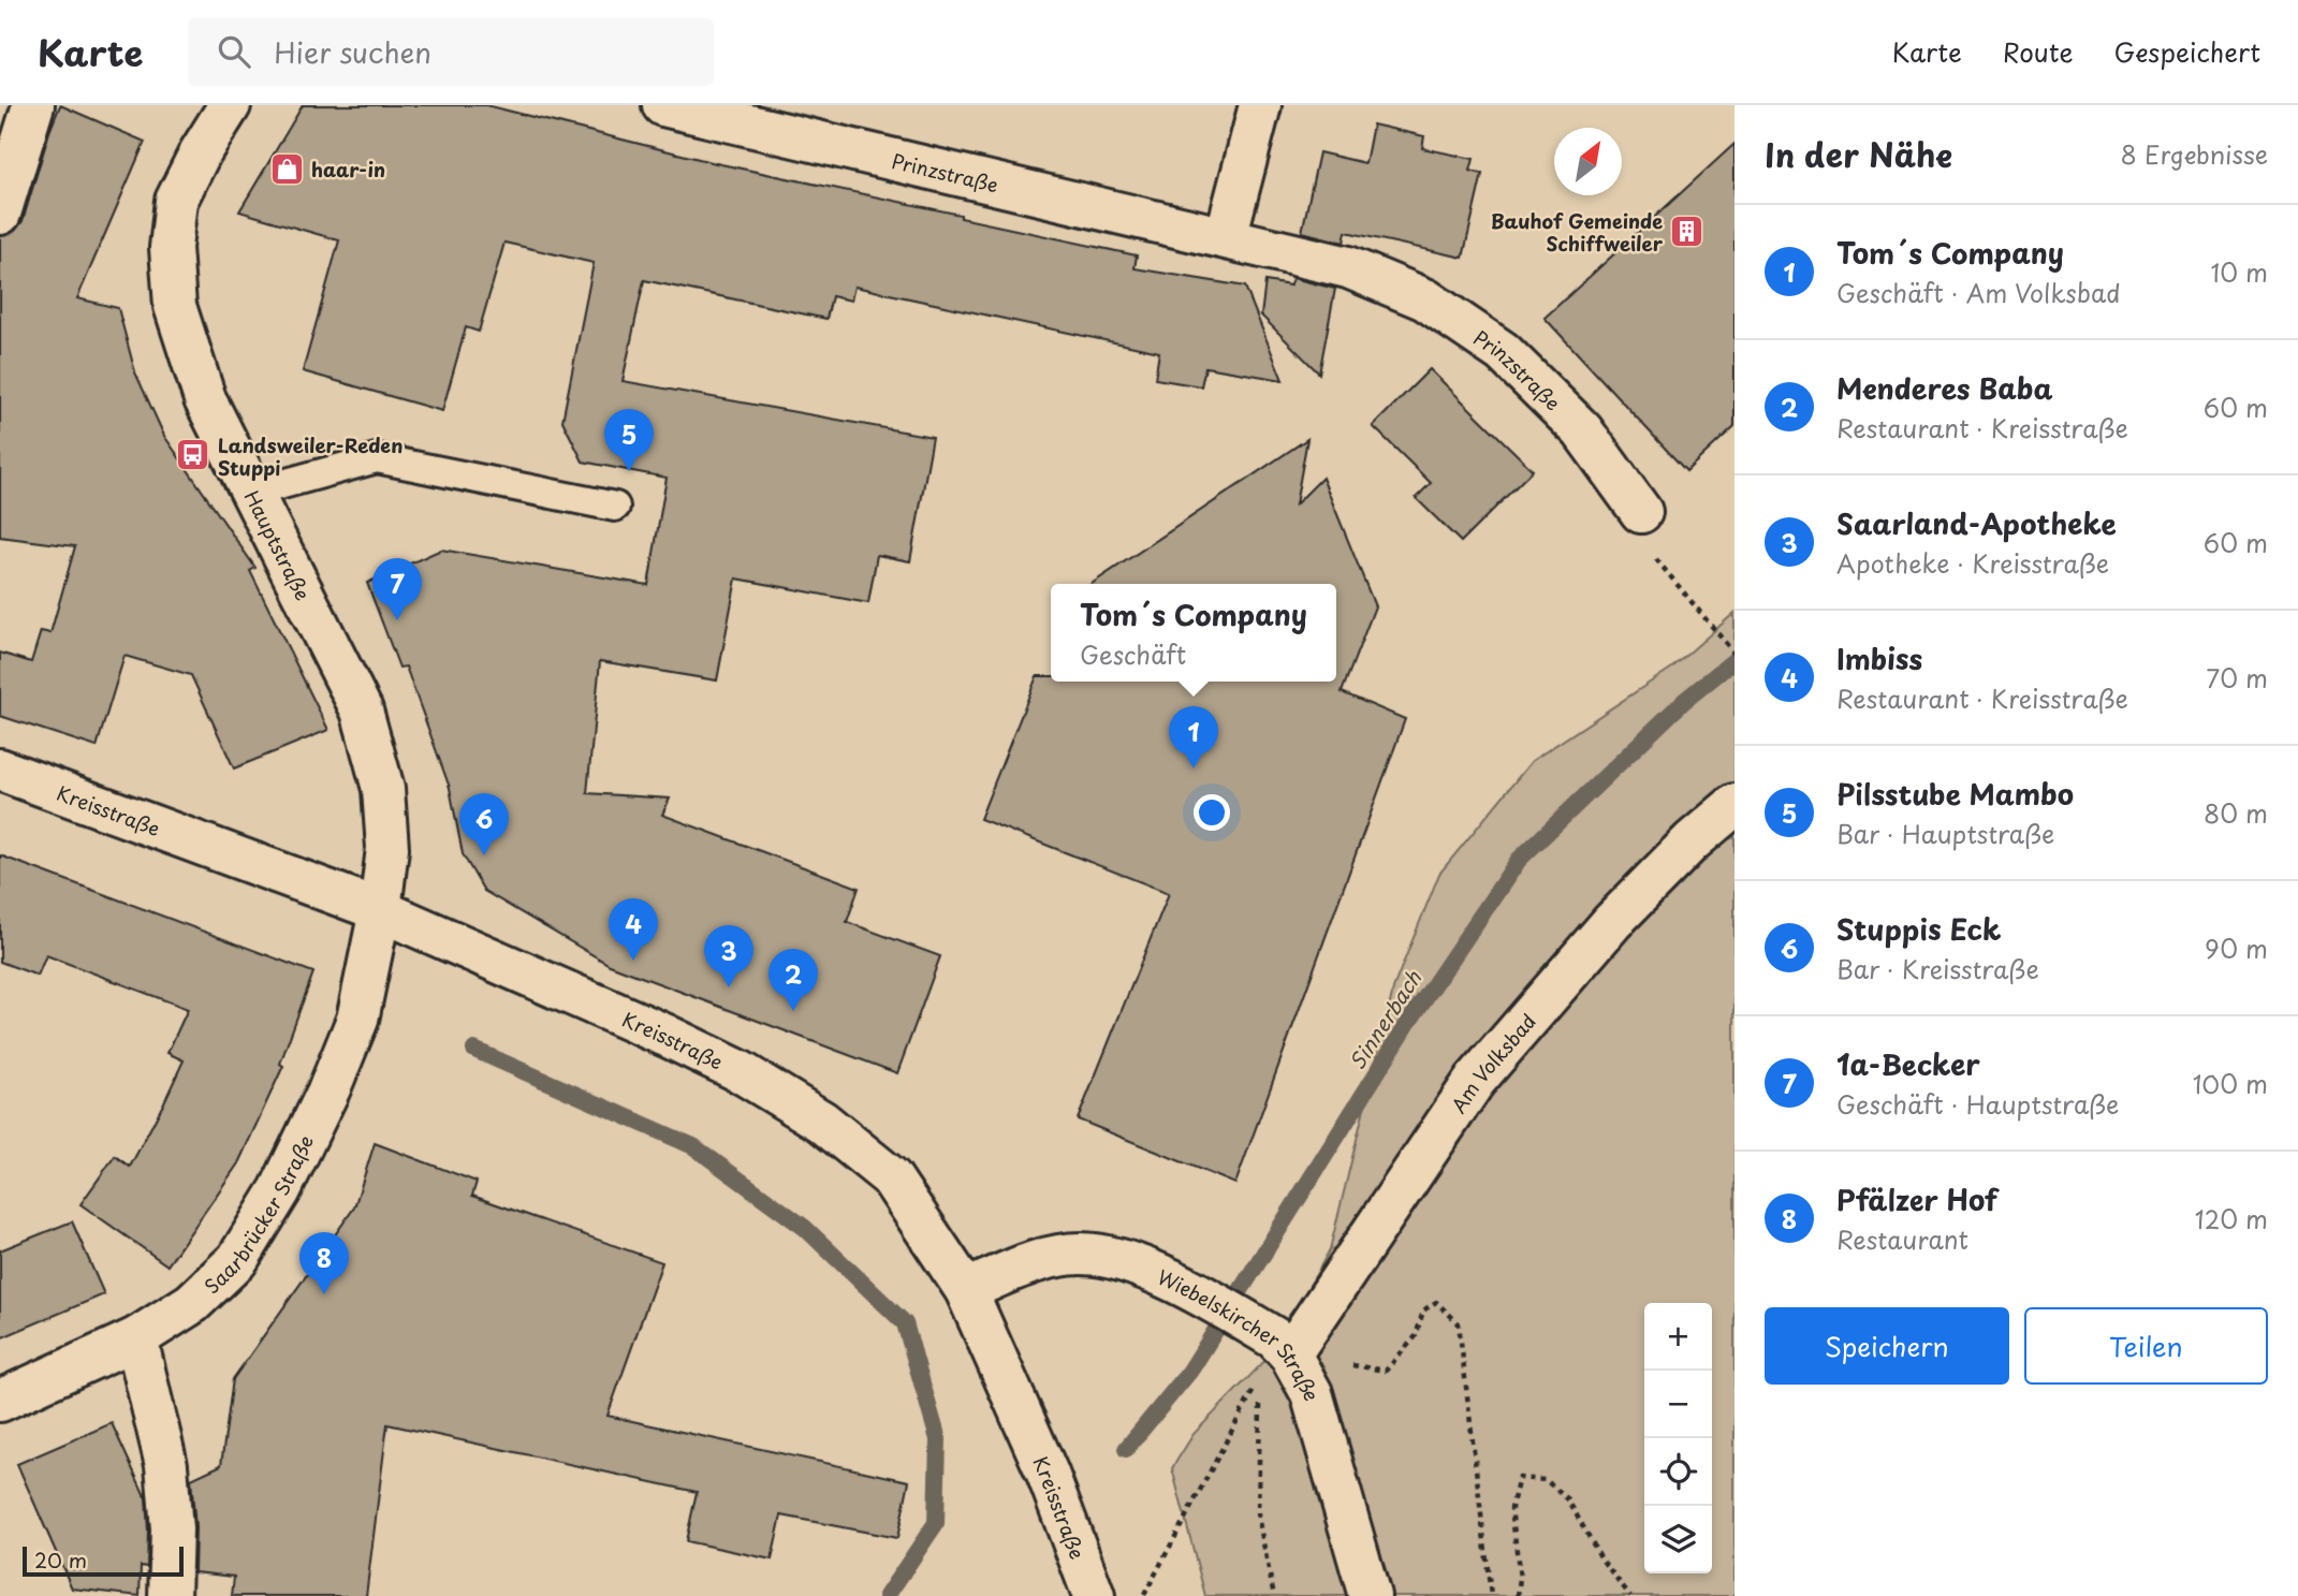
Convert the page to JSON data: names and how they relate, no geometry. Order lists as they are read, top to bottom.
{
  "streets": {
    "street": [
      "Prinzstraße",
      "Hauptstraße",
      "Kreisstraße",
      "Am Volksbad",
      "Saarbrücker Straße",
      "Wiebelskircher Straße"
    ]
  },
  "crossings": [
    ["Hauptstraße", "Kreisstraße"],
    ["Hauptstraße", "Saarbrücker Straße"],
    ["Kreisstraße", "Saarbrücker Straße"],
    ["Kreisstraße", "Wiebelskircher Straße"],
    ["Am Volksbad", "Wiebelskircher Straße"]
  ],
  "water": ["Sinnerbach"],
  "places": {
    "shop": ["haar-in"],
    "building": ["Bauhof Gemeinde Schiffweiler"],
    "bus stop": ["Landsweiler-Reden Stuppi"]
  },
  "scale_bar": "20 m",
  "north": "top right",
  "page": {
    "header": "Karte",
    "search": "Hier suchen",
    "nav": ["Karte", "Route", "Gespeichert"],
    "heading": ["In der Nähe", "8 Ergebnisse"],
    "list": [
      {
        "mark": "1",
        "name": "Tom´s Company",
        "note": "Geschäft · Am Volksbad",
        "value": "10 m"
      },
      {
        "mark": "2",
        "name": "Menderes Baba",
        "note": "Restaurant · Kreisstraße",
        "value": "60 m"
      },
      {
        "mark": "3",
        "name": "Saarland-Apotheke",
        "note": "Apotheke · Kreisstraße",
        "value": "60 m"
      },
      {
        "mark": "4",
        "name": "Imbiss",
        "note": "Restaurant · Kreisstraße",
        "value": "70 m"
      },
      {
        "mark": "5",
        "name": "Pilsstube Mambo",
        "note": "Bar · Hauptstraße",
        "value": "80 m"
      },
      {
        "mark": "6",
        "name": "Stuppis Eck",
        "note": "Bar · Kreisstraße",
        "value": "90 m"
      },
      {
        "mark": "7",
        "name": "1a-Becker",
        "note": "Geschäft · Hauptstraße",
        "value": "100 m"
      },
      {
        "mark": "8",
        "name": "Pfälzer Hof",
        "note": "Restaurant",
        "value": "120 m"
      }
    ],
    "pins": [
      "5",
      "7",
      "1",
      "6",
      "4",
      "3",
      "2",
      "8"
    ],
    "popup": ["Tom´s Company", "Geschäft"],
    "buttons": ["Speichern", "Teilen"],
    "map_buttons": ["+", "−"],
    "scale": "20 m"
  }
}
